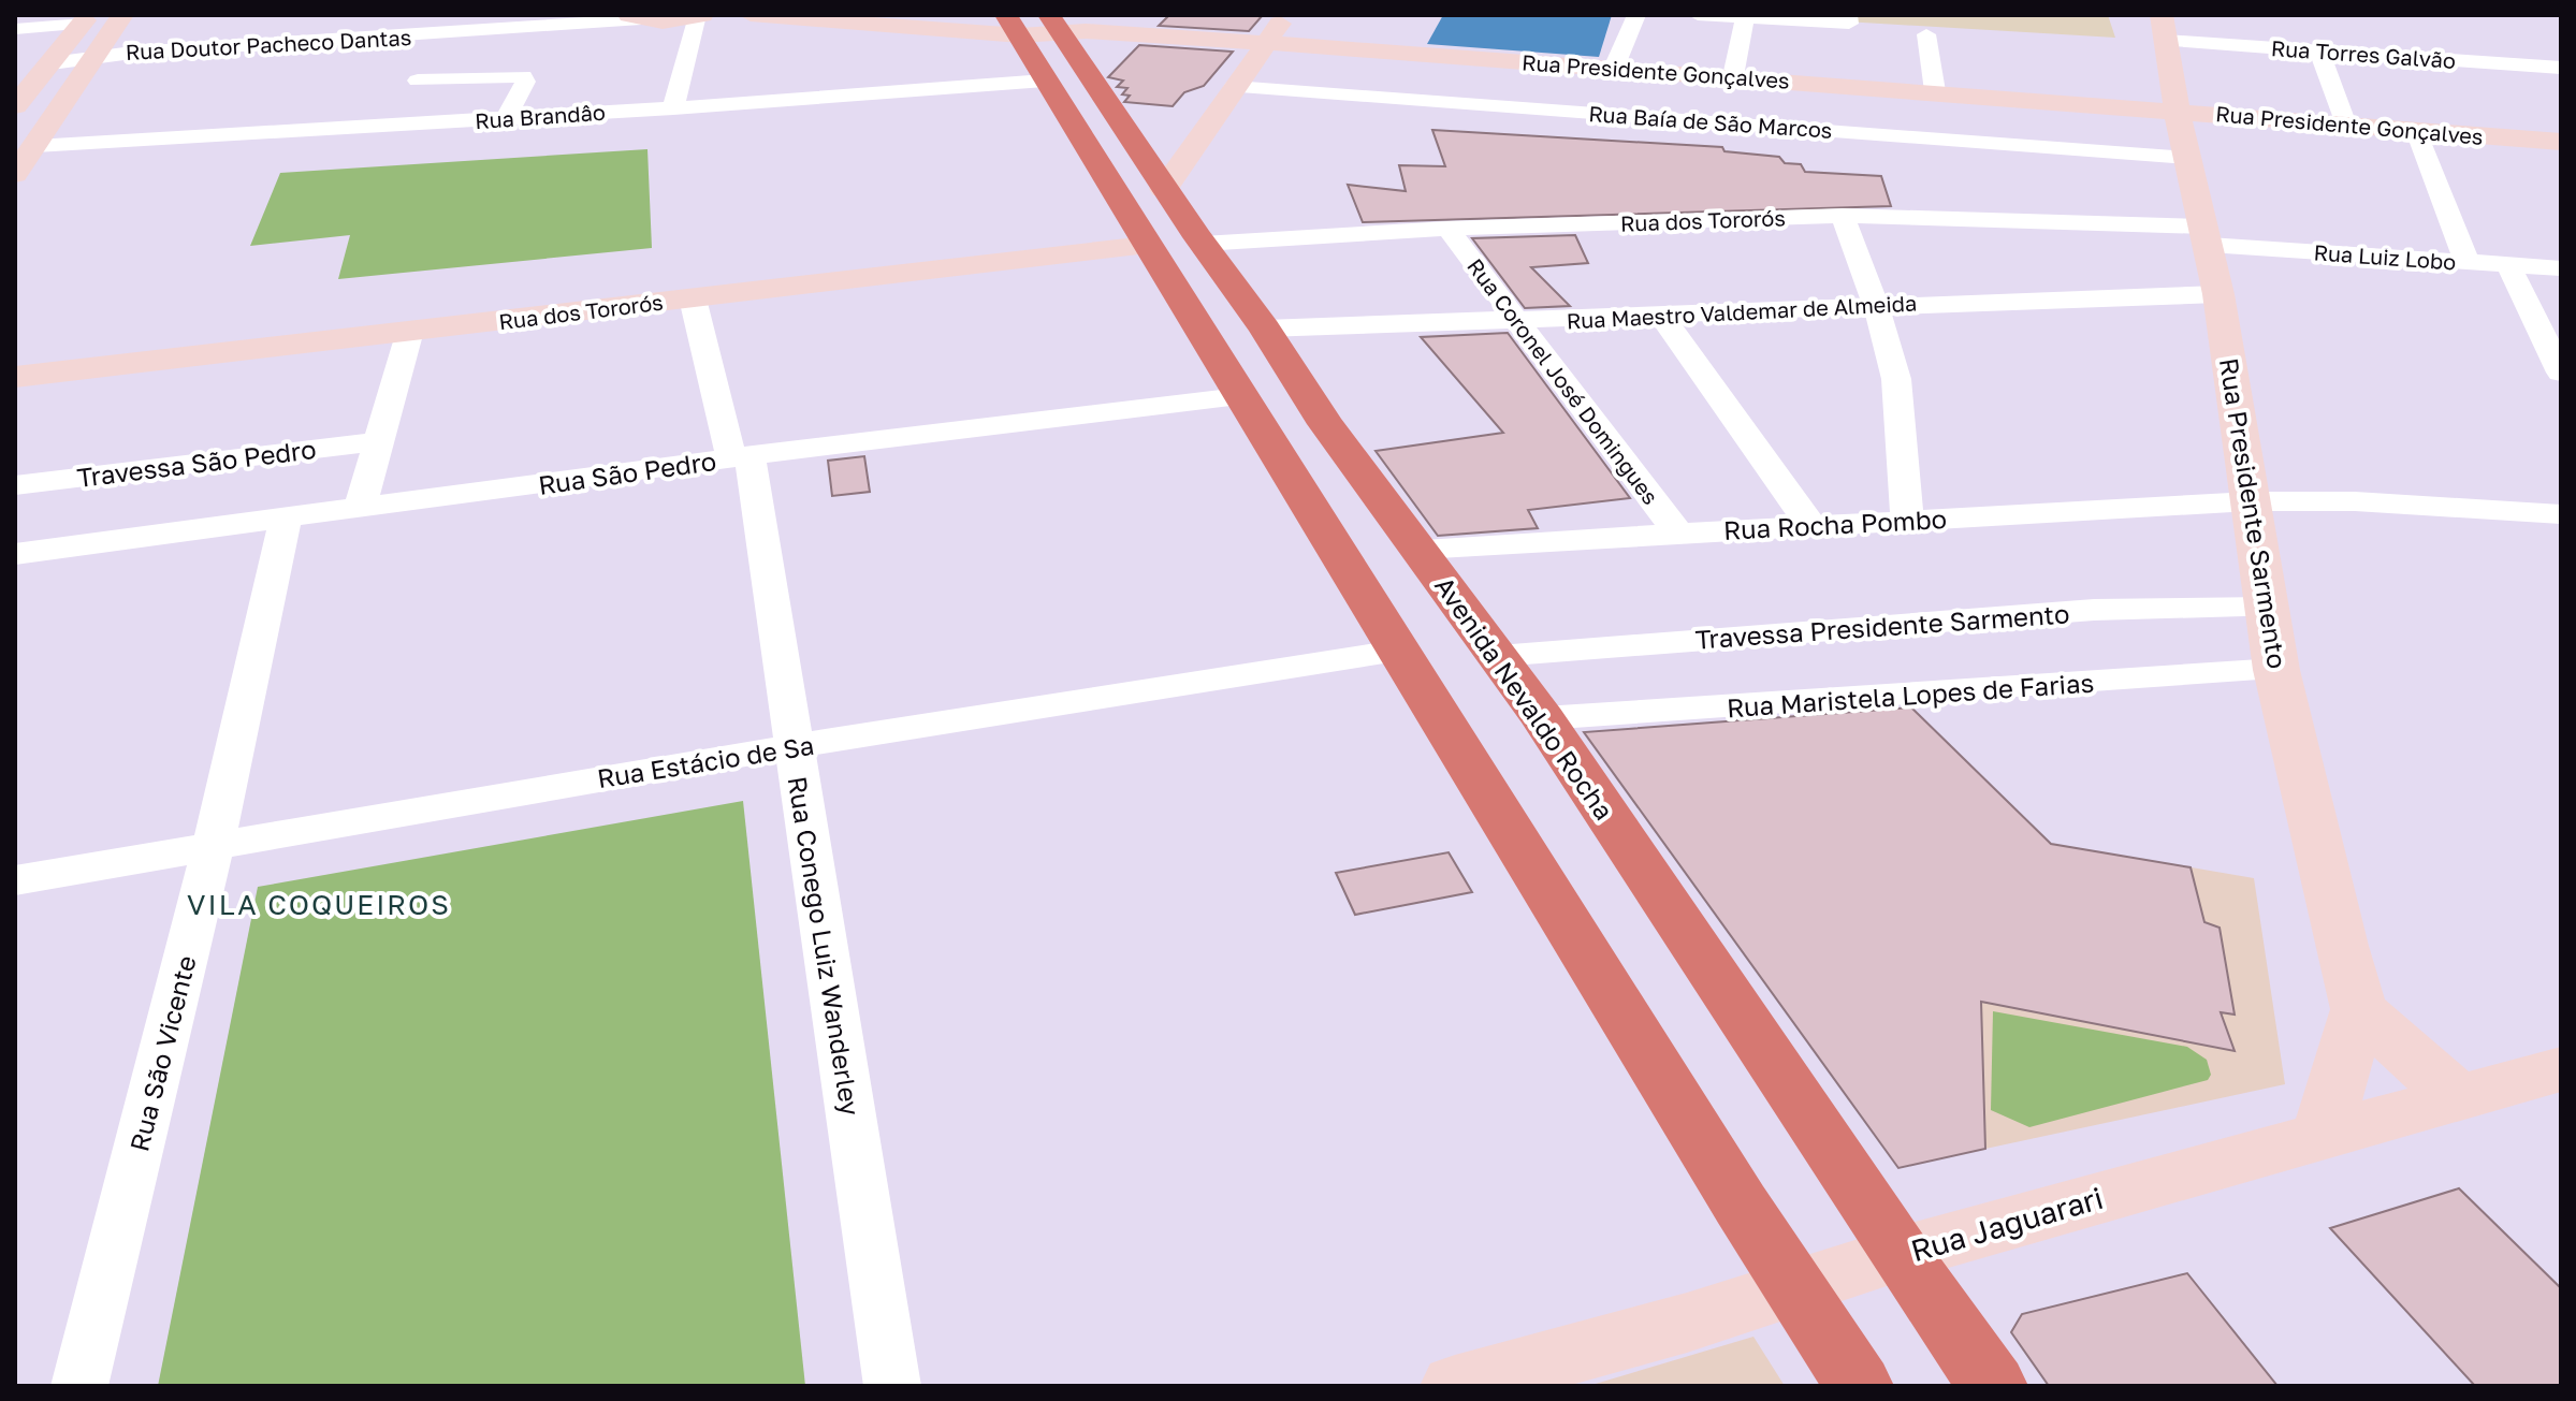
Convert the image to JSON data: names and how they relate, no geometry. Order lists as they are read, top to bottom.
{
  "streets": {
    "highway": ["Avenida Nevaldo Rocha"],
    "street": [
      "Rua Doutor Pacheco Dantas",
      "Rua Torres Galvão",
      "Rua Presidente Gonçalves",
      "Rua Brandâo",
      "Rua Baía de São Marcos",
      "Rua dos Tororós",
      "Rua Luiz Lobo",
      "Rua Maestro Valdemar de Almeida",
      "Rua Coronel José Domingues",
      "Travessa São Pedro",
      "Rua São Pedro",
      "Rua Presidente Sarmento",
      "Rua Rocha Pombo",
      "Travessa Presidente Sarmento",
      "Rua Maristela Lopes de Farias",
      "Rua Estácio de Sa",
      "Rua Conego Luiz Wanderley",
      "Rua São Vicente",
      "Rua Jaguarari"
    ]
  },
  "crossings": [
    ["Rua Torres Galvão", "Rua Presidente Sarmento"],
    ["Rua Presidente Gonçalves", "Rua Presidente Sarmento"],
    ["Rua Presidente Gonçalves", "Avenida Nevaldo Rocha"],
    ["Rua Baía de São Marcos", "Rua Presidente Sarmento"],
    ["Rua dos Tororós", "Rua Luiz Lobo"],
    ["Rua dos Tororós", "Rua Coronel José Domingues"],
    ["Rua dos Tororós", "Rua Presidente Sarmento"],
    ["Rua dos Tororós", "Avenida Nevaldo Rocha"],
    ["Rua dos Tororós", "Rua Conego Luiz Wanderley"],
    ["Rua Luiz Lobo", "Rua Presidente Sarmento"],
    ["Rua Maestro Valdemar de Almeida", "Rua Coronel José Domingues"],
    ["Rua Maestro Valdemar de Almeida", "Rua Presidente Sarmento"],
    ["Rua Maestro Valdemar de Almeida", "Avenida Nevaldo Rocha"],
    ["Rua Coronel José Domingues", "Rua Rocha Pombo"],
    ["Rua São Pedro", "Rua Conego Luiz Wanderley"],
    ["Rua São Pedro", "Rua São Vicente"],
    ["Rua Presidente Sarmento", "Rua Rocha Pombo"],
    ["Rua Presidente Sarmento", "Travessa Presidente Sarmento"],
    ["Rua Presidente Sarmento", "Rua Maristela Lopes de Farias"],
    ["Rua Rocha Pombo", "Avenida Nevaldo Rocha"],
    ["Travessa Presidente Sarmento", "Avenida Nevaldo Rocha"],
    ["Rua Maristela Lopes de Farias", "Avenida Nevaldo Rocha"],
    ["Avenida Nevaldo Rocha", "Rua Jaguarari"],
    ["Rua Estácio de Sa", "Rua Conego Luiz Wanderley"],
    ["Rua Estácio de Sa", "Rua São Vicente"]
  ],
  "districts": ["VILA COQUEIROS"]
}
